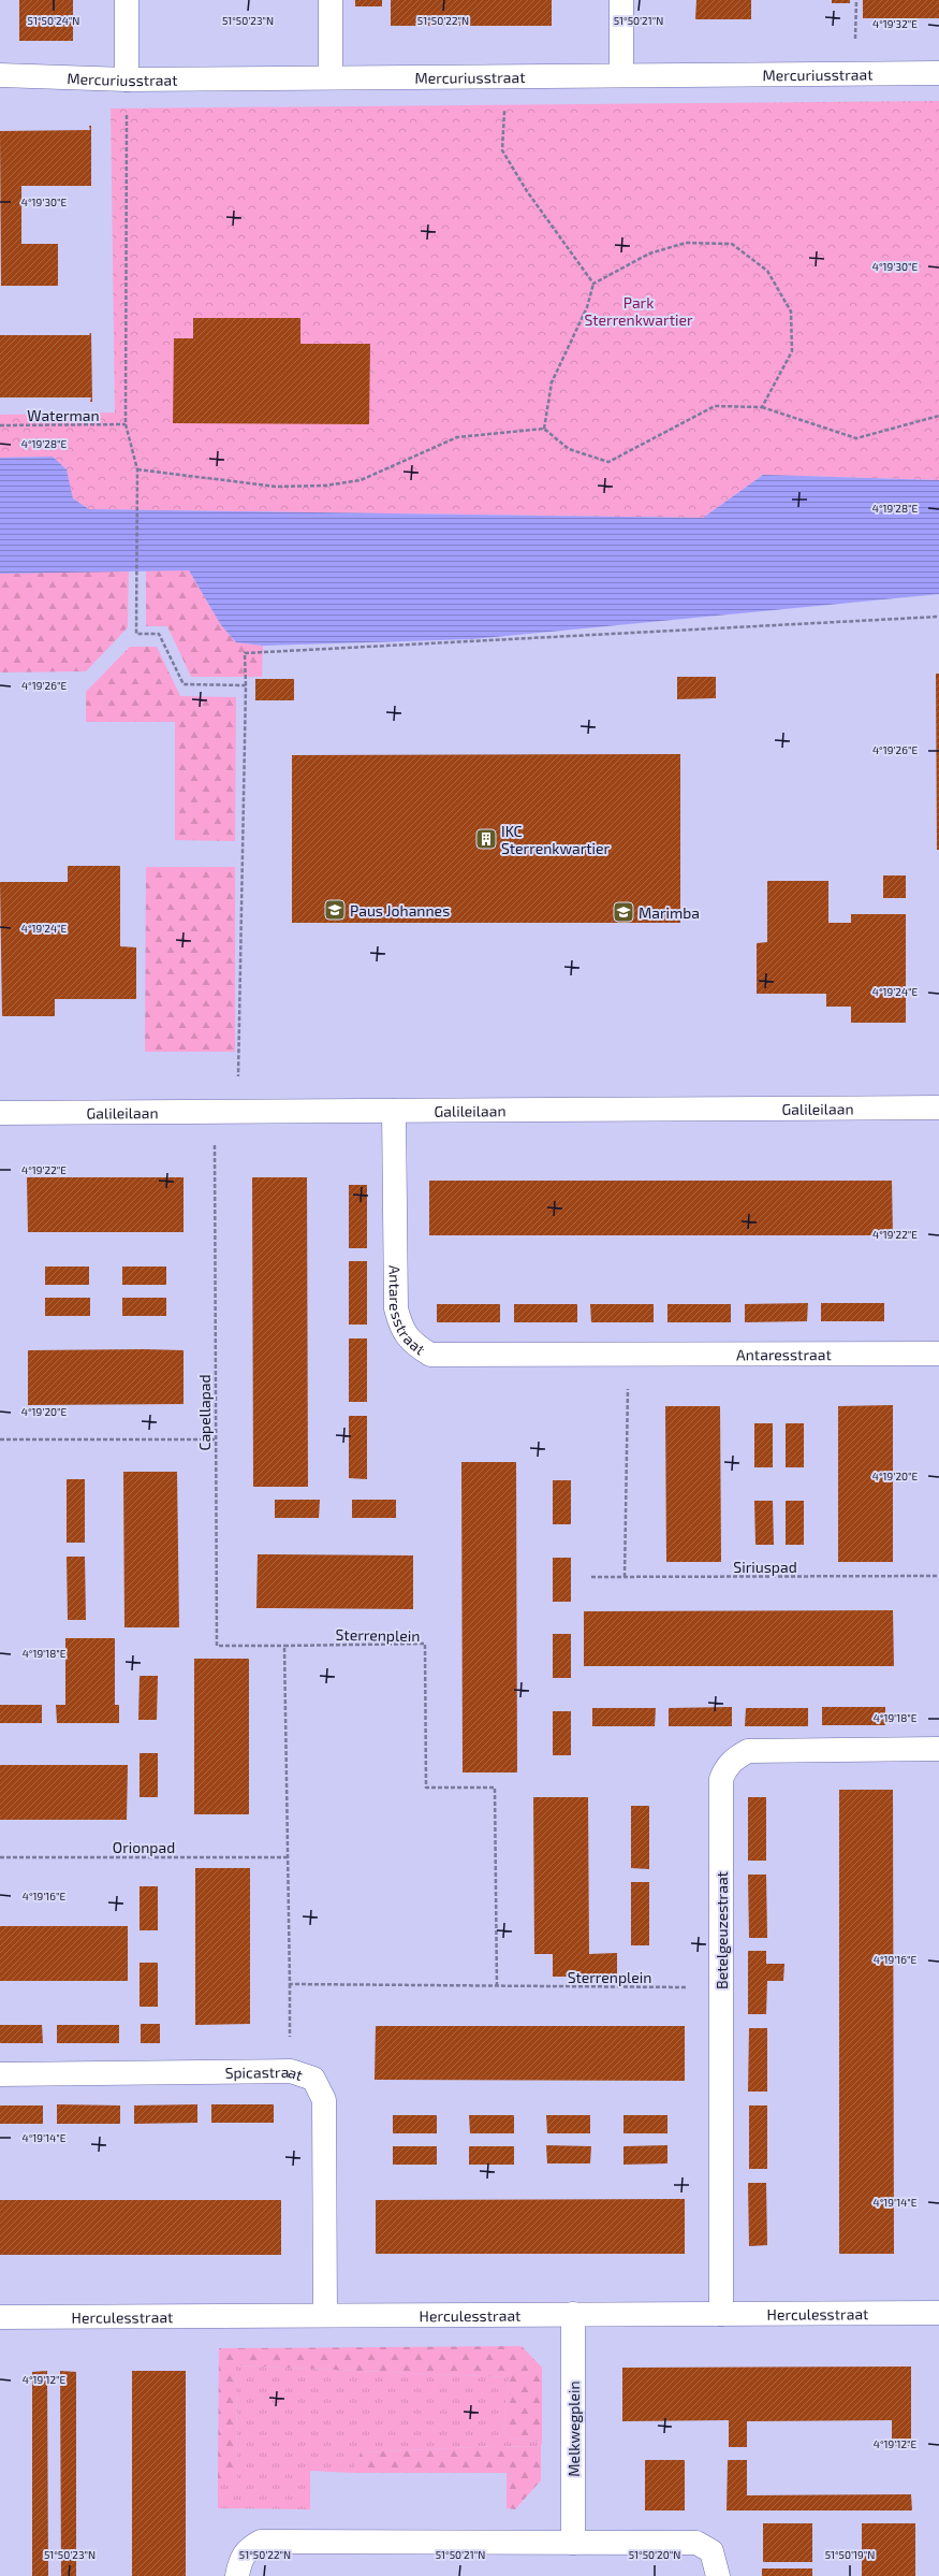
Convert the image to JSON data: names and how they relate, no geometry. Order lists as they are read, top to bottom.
{
  "streets": {
    "street": [
      "Mercuriusstraat",
      "Galileilaan",
      "Antaresstraat",
      "Betelgeuzestraat",
      "Spicastraat",
      "Herculesstraat",
      "Melkwegplein"
    ],
    "path": [
      "Waterman",
      "Capellapad",
      "Siriuspad",
      "Sterrenplein",
      "Orionpad"
    ]
  },
  "crossings": [
    ["Galileilaan", "Antaresstraat"],
    ["Galileilaan", "Capellapad"],
    ["Capellapad", "Sterrenplein"],
    ["Sterrenplein", "Betelgeuzestraat"],
    ["Betelgeuzestraat", "Herculesstraat"],
    ["Spicastraat", "Herculesstraat"],
    ["Herculesstraat", "Melkwegplein"]
  ],
  "parks": ["Park Sterrenkwartier"],
  "places": {
    "building": ["IKC Sterrenkwartier"],
    "school or university": ["Paus Johannes", "Marimba"]
  },
  "coordinates": [
    "51°50'24\"N",
    "51°50'23\"N",
    "51°50'22\"N",
    "51°50'21\"N",
    "4°19'32\"E",
    "4°19'30\"E",
    "4°19'28\"E",
    "4°19'26\"E",
    "4°19'24\"E",
    "4°19'22\"E",
    "4°19'20\"E",
    "4°19'18\"E",
    "4°19'16\"E",
    "4°19'14\"E",
    "4°19'12\"E",
    "51°50'20\"N",
    "51°50'19\"N"
  ]
}
